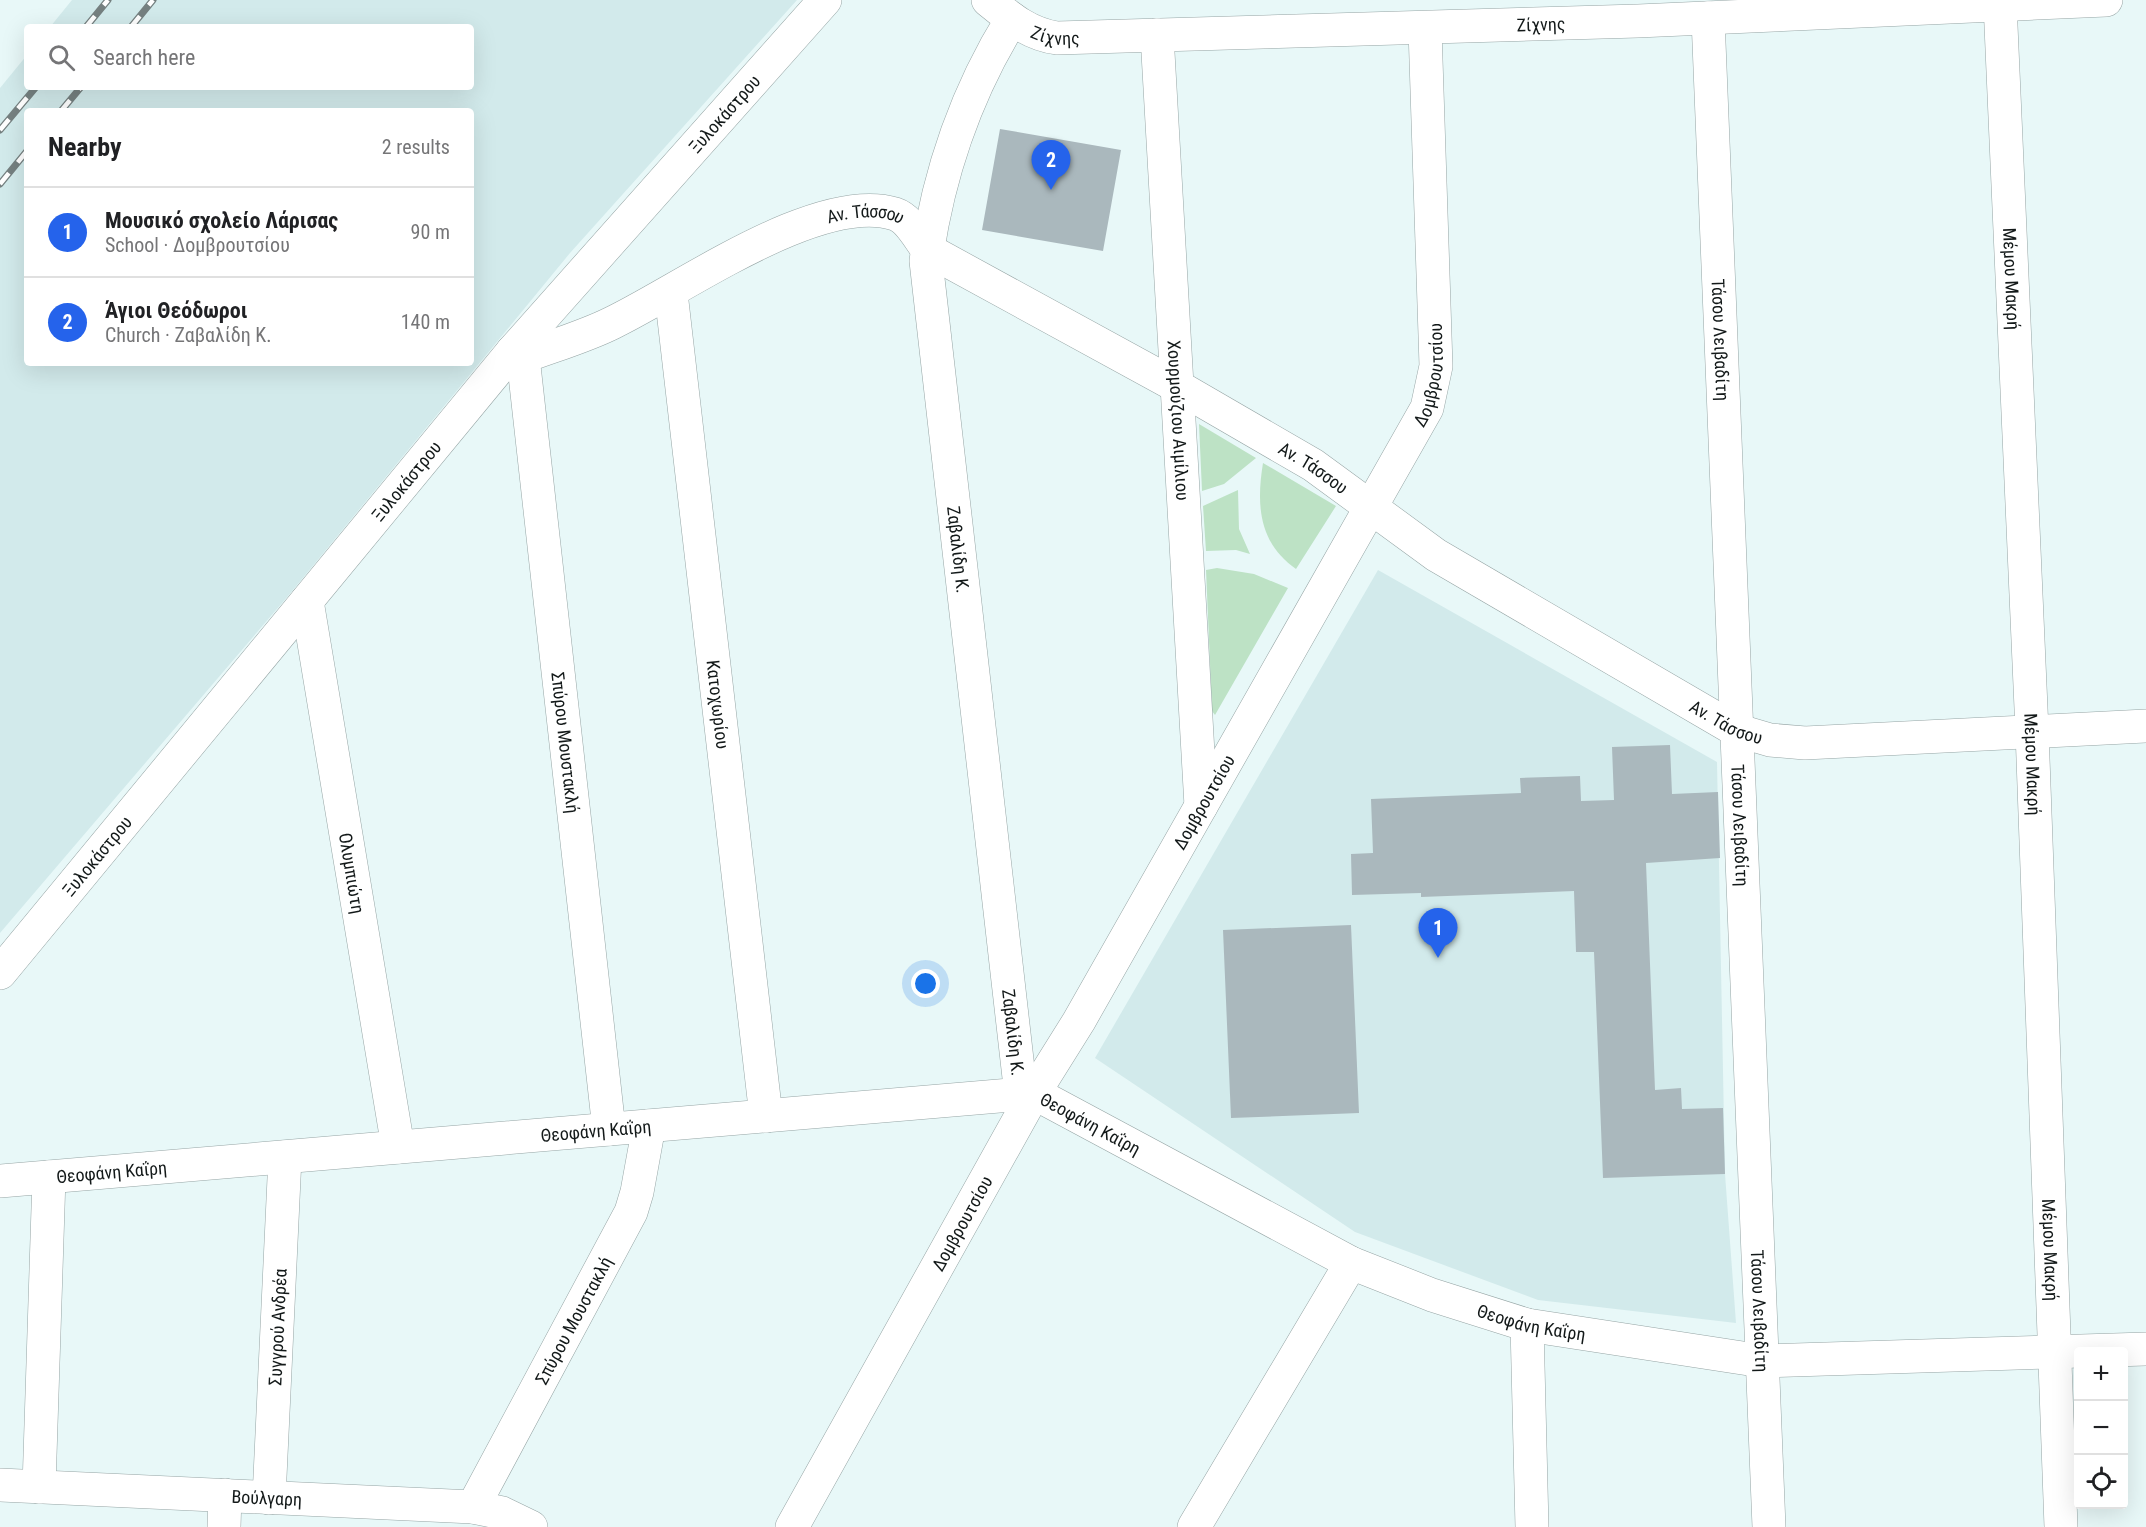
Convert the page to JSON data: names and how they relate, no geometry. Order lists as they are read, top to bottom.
{
  "streets": {
    "street": [
      "Ζίχνης",
      "Ξυλοκάστρου",
      "Αν. Τάσσου",
      "Μέμου Μακρή",
      "Τάσου Λειβαδίτη",
      "Δομβρουτσίου",
      "Χουρμούζιου Αιμίλιου",
      "Ζαβαλίδη Κ.",
      "Κατοχωρίου",
      "Σπύρου Μουστακλή",
      "Ολυμπιώτη",
      "Θεοφάνη Καΐρη",
      "Συγγρού Ανδρέα",
      "Βούλγαρη"
    ]
  },
  "crossings": [
    ["Ζίχνης", "Μέμου Μακρή"],
    ["Ζίχνης", "Τάσου Λειβαδίτη"],
    ["Ζίχνης", "Δομβρουτσίου"],
    ["Ζίχνης", "Χουρμούζιου Αιμίλιου"],
    ["Ζίχνης", "Ζαβαλίδη Κ."],
    ["Ξυλοκάστρου", "Αν. Τάσσου"],
    ["Ξυλοκάστρου", "Σπύρου Μουστακλή"],
    ["Ξυλοκάστρου", "Ολυμπιώτη"],
    ["Αν. Τάσσου", "Μέμου Μακρή"],
    ["Αν. Τάσσου", "Τάσου Λειβαδίτη"],
    ["Αν. Τάσσου", "Δομβρουτσίου"],
    ["Αν. Τάσσου", "Χουρμούζιου Αιμίλιου"],
    ["Αν. Τάσσου", "Ζαβαλίδη Κ."],
    ["Αν. Τάσσου", "Κατοχωρίου"],
    ["Αν. Τάσσου", "Σπύρου Μουστακλή"],
    ["Μέμου Μακρή", "Θεοφάνη Καΐρη"],
    ["Τάσου Λειβαδίτη", "Θεοφάνη Καΐρη"],
    ["Δομβρουτσίου", "Χουρμούζιου Αιμίλιου"],
    ["Δομβρουτσίου", "Ζαβαλίδη Κ."],
    ["Δομβρουτσίου", "Θεοφάνη Καΐρη"],
    ["Ζαβαλίδη Κ.", "Θεοφάνη Καΐρη"],
    ["Κατοχωρίου", "Θεοφάνη Καΐρη"],
    ["Σπύρου Μουστακλή", "Θεοφάνη Καΐρη"],
    ["Σπύρου Μουστακλή", "Βούλγαρη"],
    ["Ολυμπιώτη", "Θεοφάνη Καΐρη"],
    ["Θεοφάνη Καΐρη", "Συγγρού Ανδρέα"],
    ["Συγγρού Ανδρέα", "Βούλγαρη"]
  ],
  "page": {
    "search": "Search here",
    "heading": ["Nearby", "2 results"],
    "pins": ["2", "1"],
    "list": [
      {
        "mark": "1",
        "name": "Μουσικό σχολείο Λάρισας",
        "note": "School · Δομβρουτσίου",
        "value": "90 m"
      },
      {
        "mark": "2",
        "name": "Άγιοι Θεόδωροι",
        "note": "Church · Ζαβαλίδη Κ.",
        "value": "140 m"
      }
    ],
    "map_buttons": ["+", "−"]
  }
}
